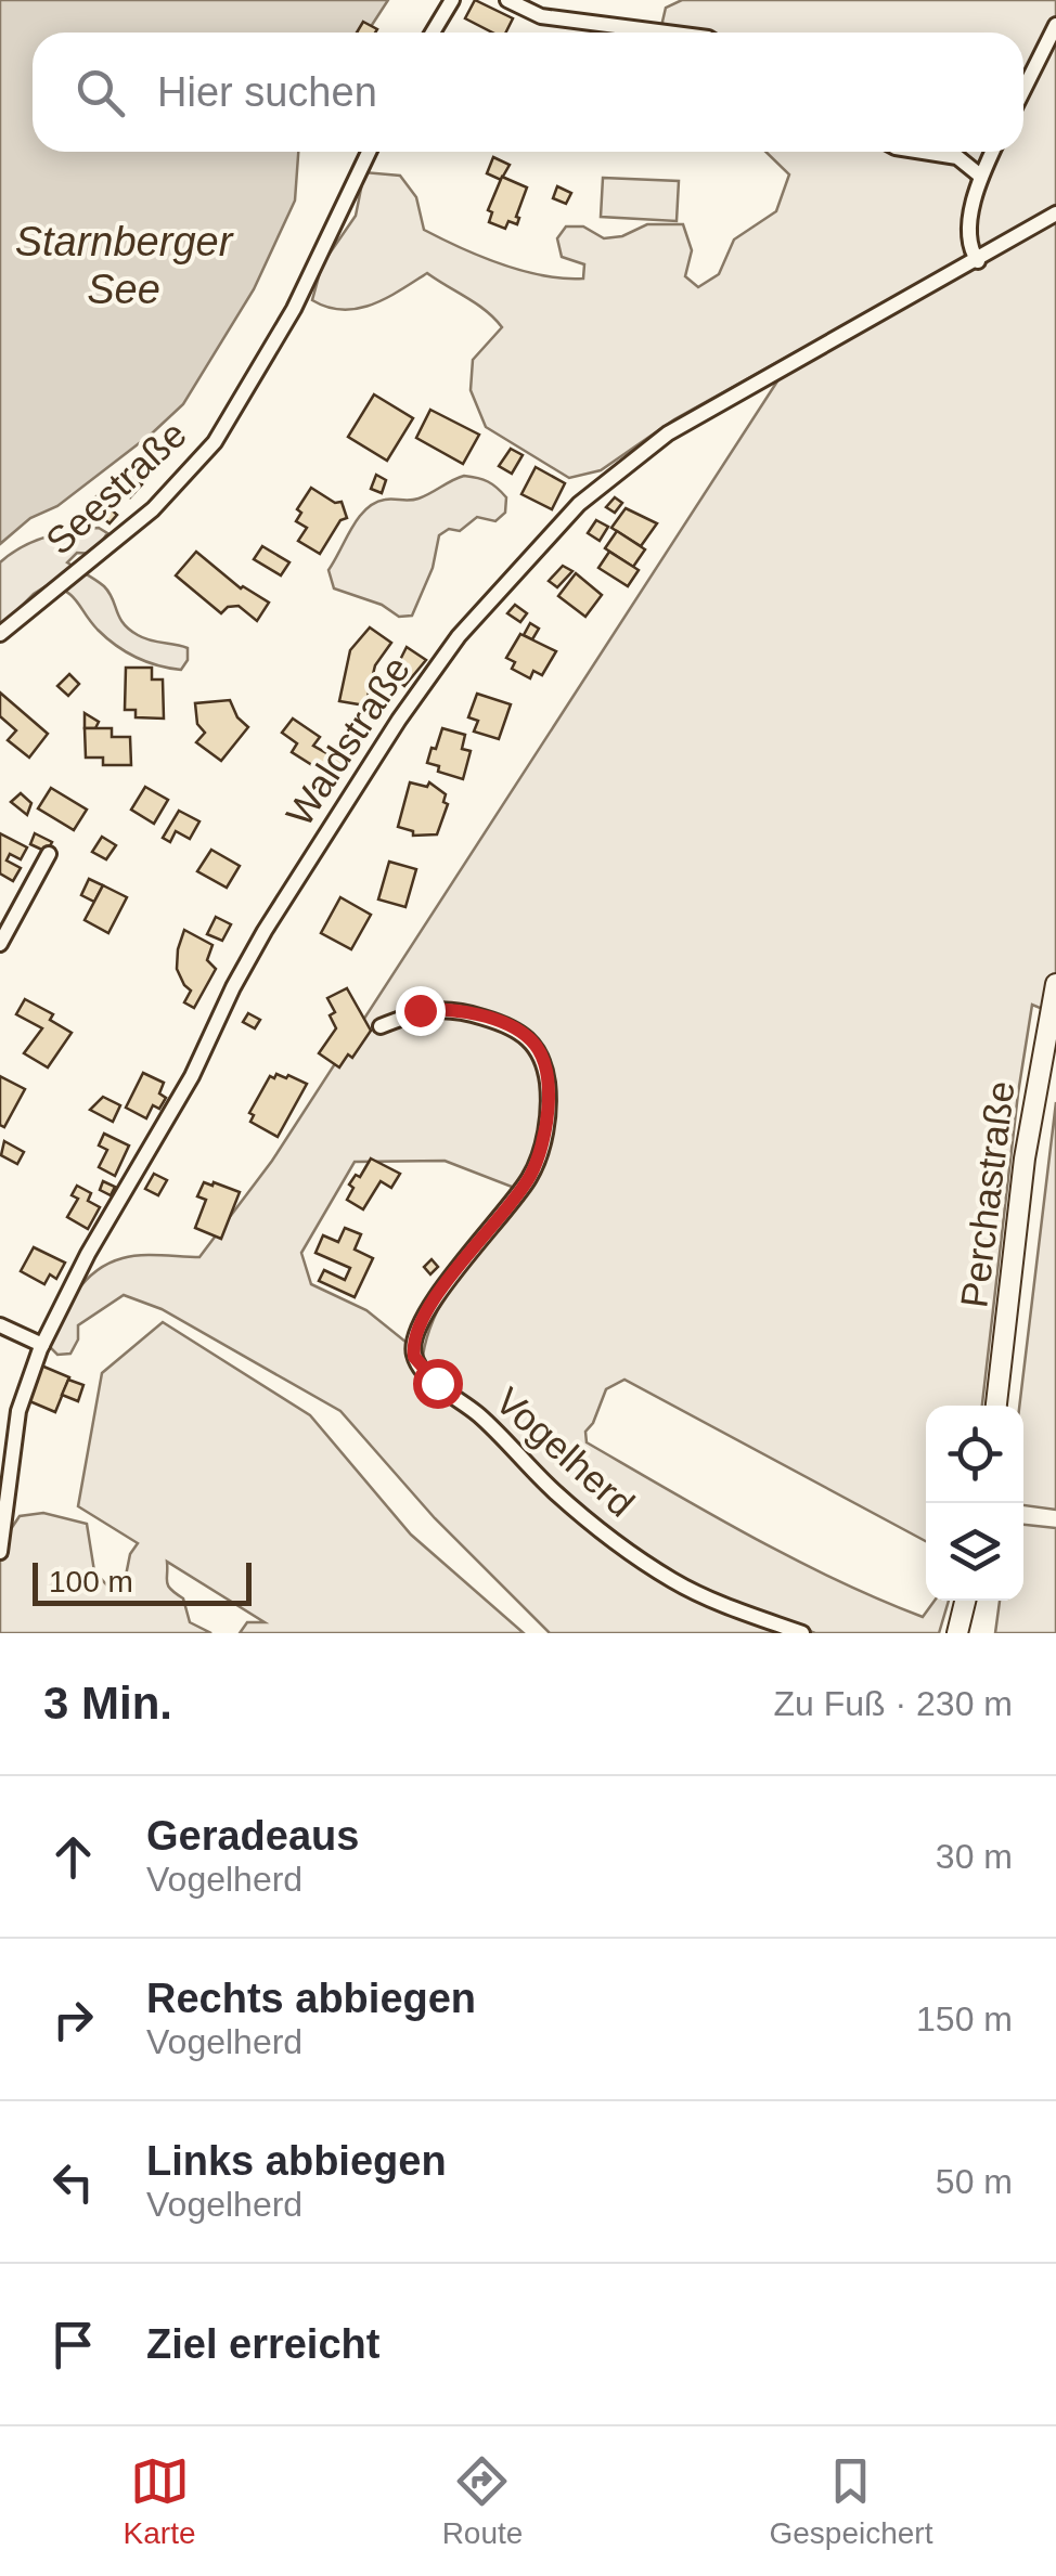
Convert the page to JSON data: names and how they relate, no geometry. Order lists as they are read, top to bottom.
{
  "streets": {
    "main road": ["Perchastraße"],
    "street": ["Seestraße", "Waldstraße", "Vogelherd"]
  },
  "water": ["Starnberger See"],
  "scale_bar": "100 m",
  "page": {
    "search": "Hier suchen",
    "scale": "100 m",
    "heading": ["3 Min.", "Zu Fuß · 230 m"],
    "list": [
      ["Geradeaus", "Vogelherd", "30 m"],
      ["Rechts abbiegen", "Vogelherd", "150 m"],
      ["Links abbiegen", "Vogelherd", "50 m"],
      "Ziel erreicht"
    ],
    "nav": ["Karte", "Route", "Gespeichert"]
  }
}
